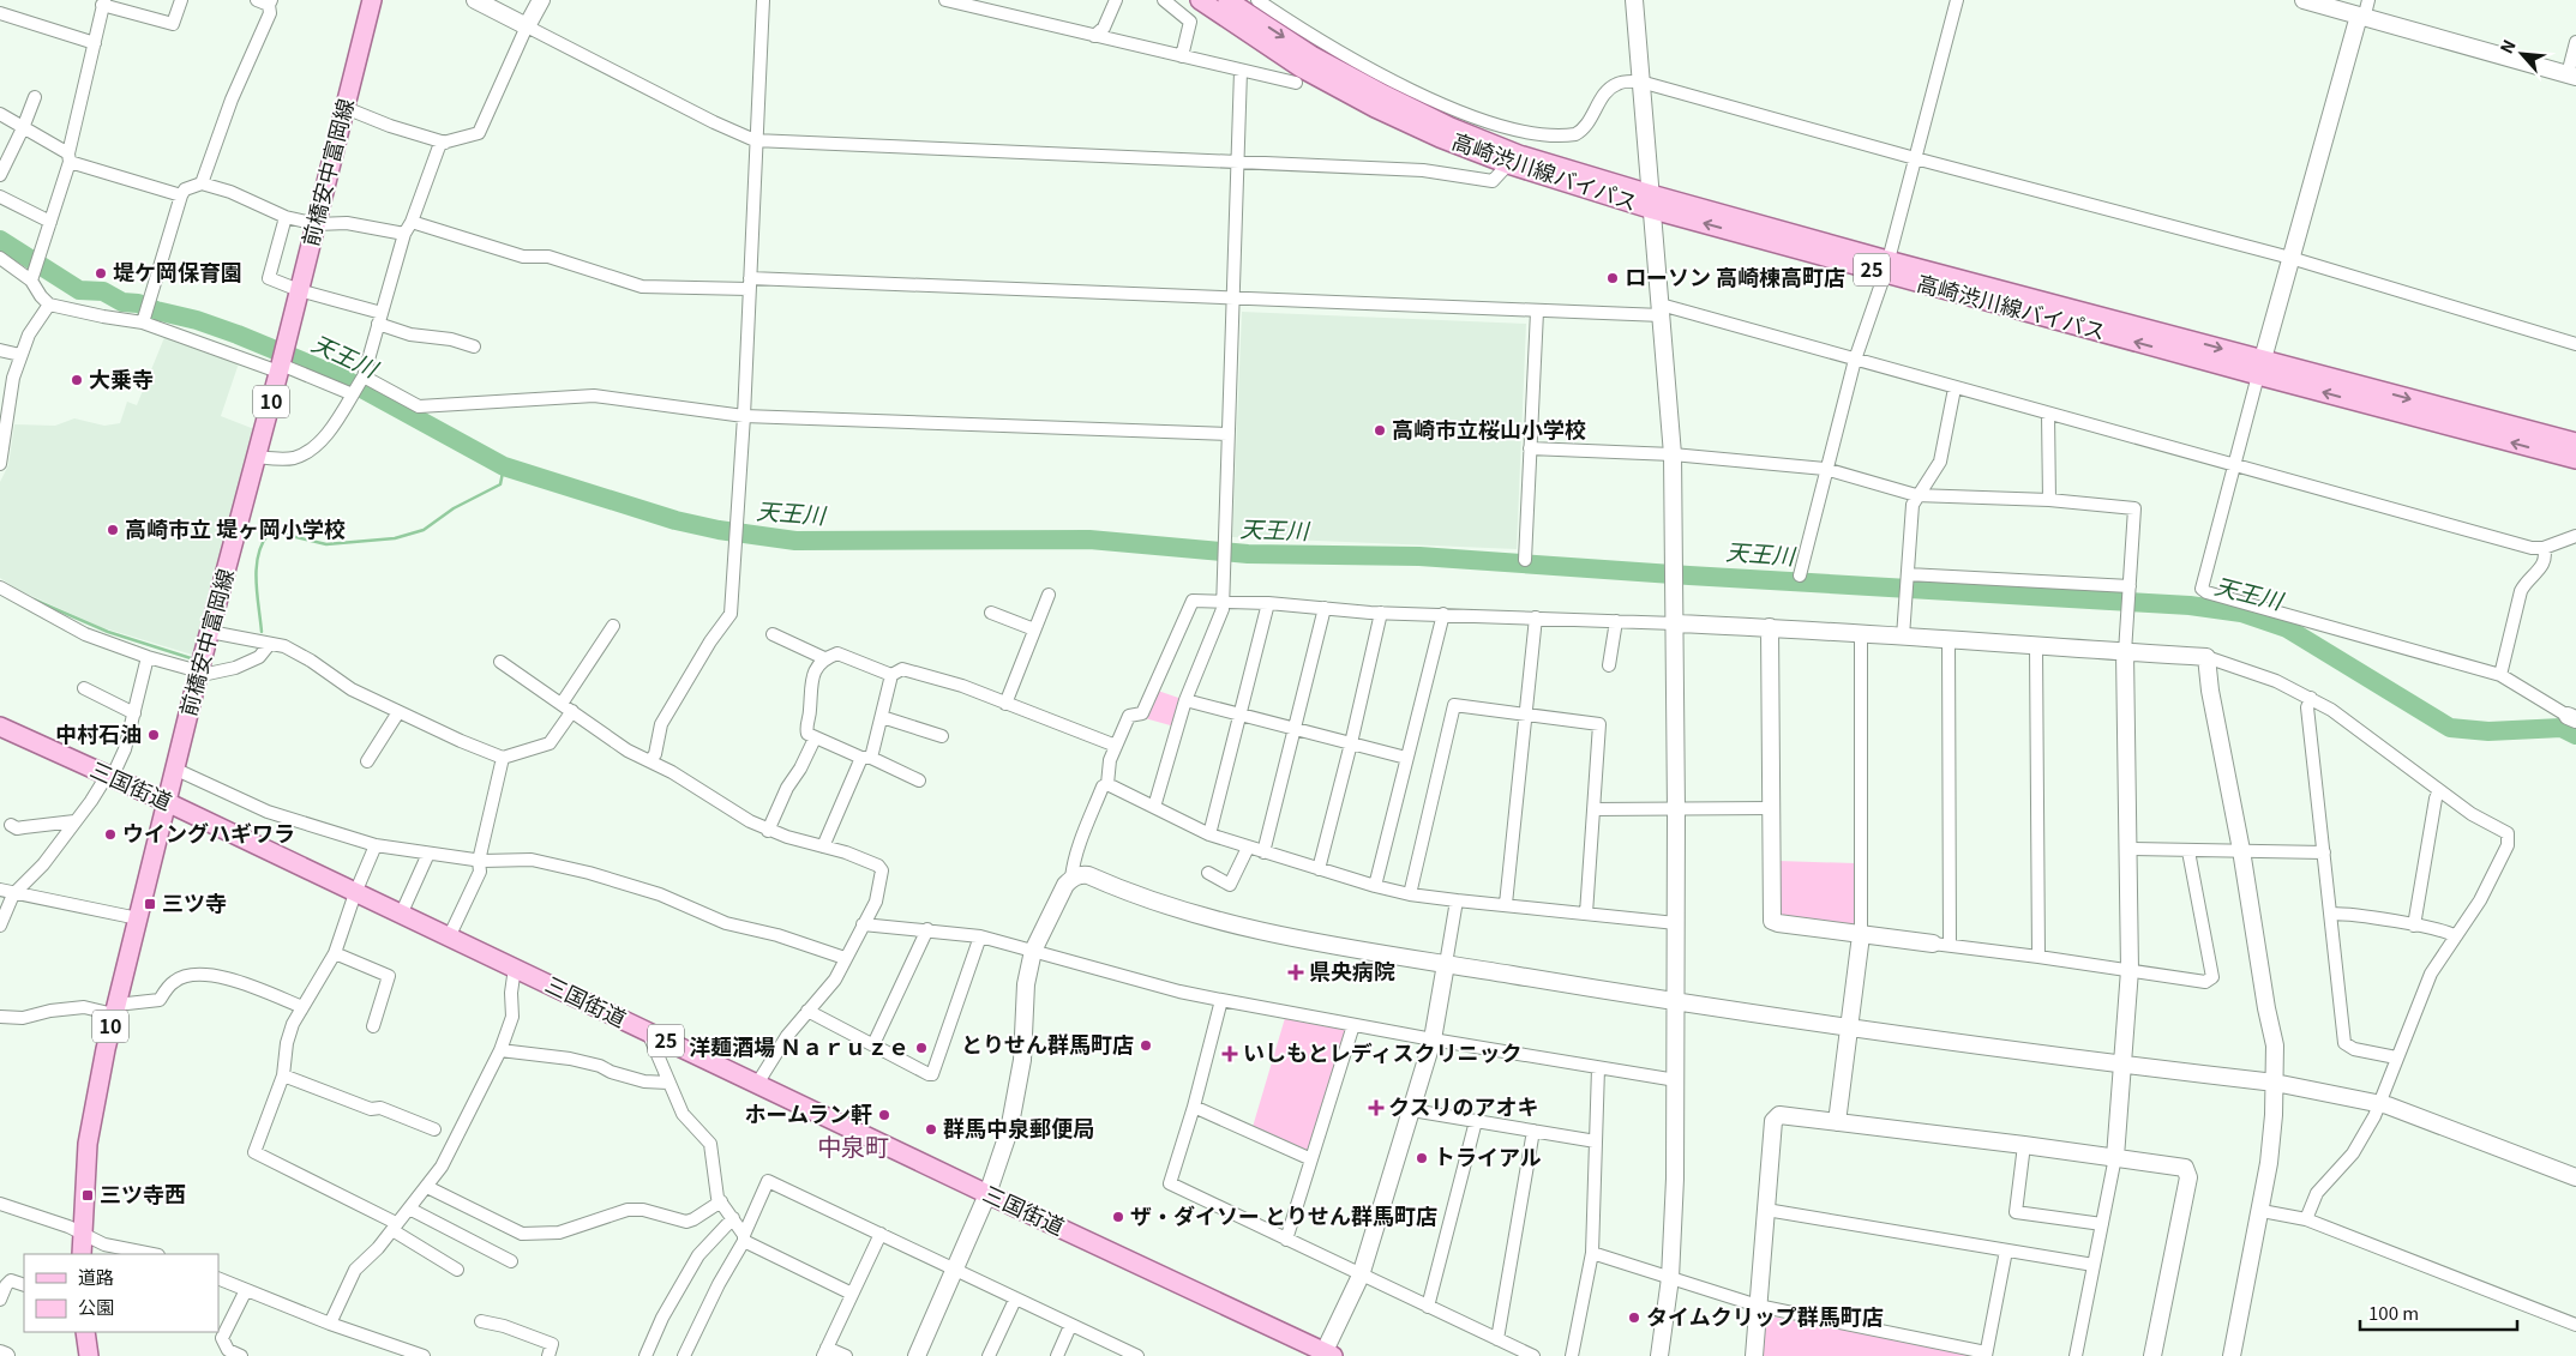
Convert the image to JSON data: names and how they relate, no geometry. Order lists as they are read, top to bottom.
{
  "streets": {
    "main road": [
      "前橋安中富岡線",
      "高崎渋川線バイパス",
      "25",
      "10",
      "三国街道"
    ]
  },
  "crossings": [
    ["前橋安中富岡線", "三国街道"]
  ],
  "districts": ["中泉町"],
  "water": ["天王川"],
  "places": {
    "other": [
      "堤ケ岡保育園",
      "ローソン 高崎棟高町店",
      "大乗寺",
      "高崎市立桜山小学校",
      "高崎市立 堤ヶ岡小学校",
      "中村石油",
      "ウイングハギワラ",
      "とりせん群馬町店",
      "洋麺酒場 Ｎａｒｕｚｅ",
      "ホームラン軒",
      "群馬中泉郵便局",
      "トライアル",
      "ザ・ダイソー とりせん群馬町店",
      "タイムクリップ群馬町店"
    ],
    "transit": ["三ツ寺", "三ツ寺西"],
    "health": ["県央病院", "いしもとレディスクリニック", "クスリのアオキ"]
  },
  "legend": ["道路", "公園"],
  "scale_bar": "100 m",
  "north": "top left"
}
